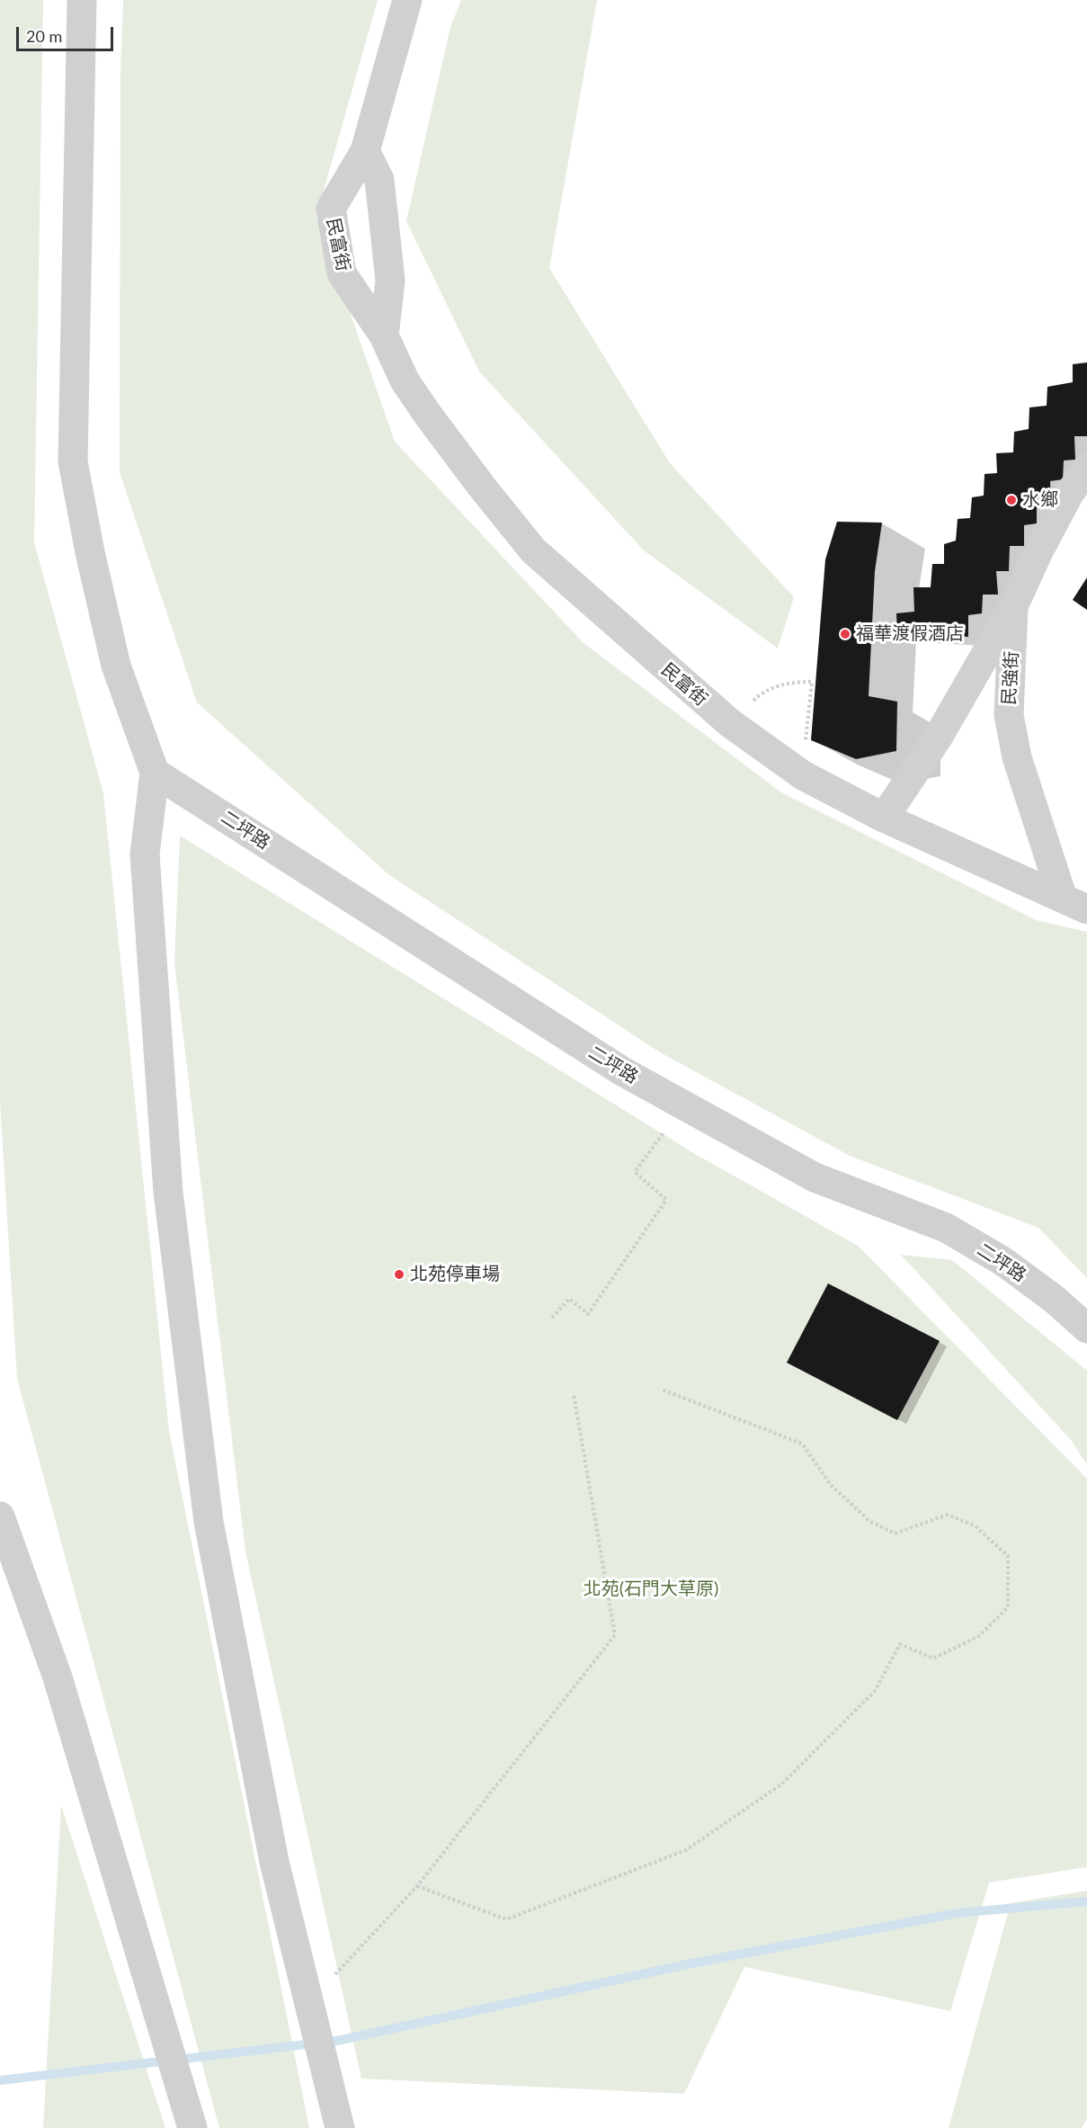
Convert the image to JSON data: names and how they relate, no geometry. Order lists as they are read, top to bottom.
{
  "streets": {
    "street": ["民富街", "民強街", "二坪路"]
  },
  "crossings": [
    ["民富街", "民強街"]
  ],
  "parks": ["北苑(石門大草原)"],
  "places": ["水鄉", "福華渡假酒店", "北苑停車場"],
  "scale_bar": "20 m"
}
